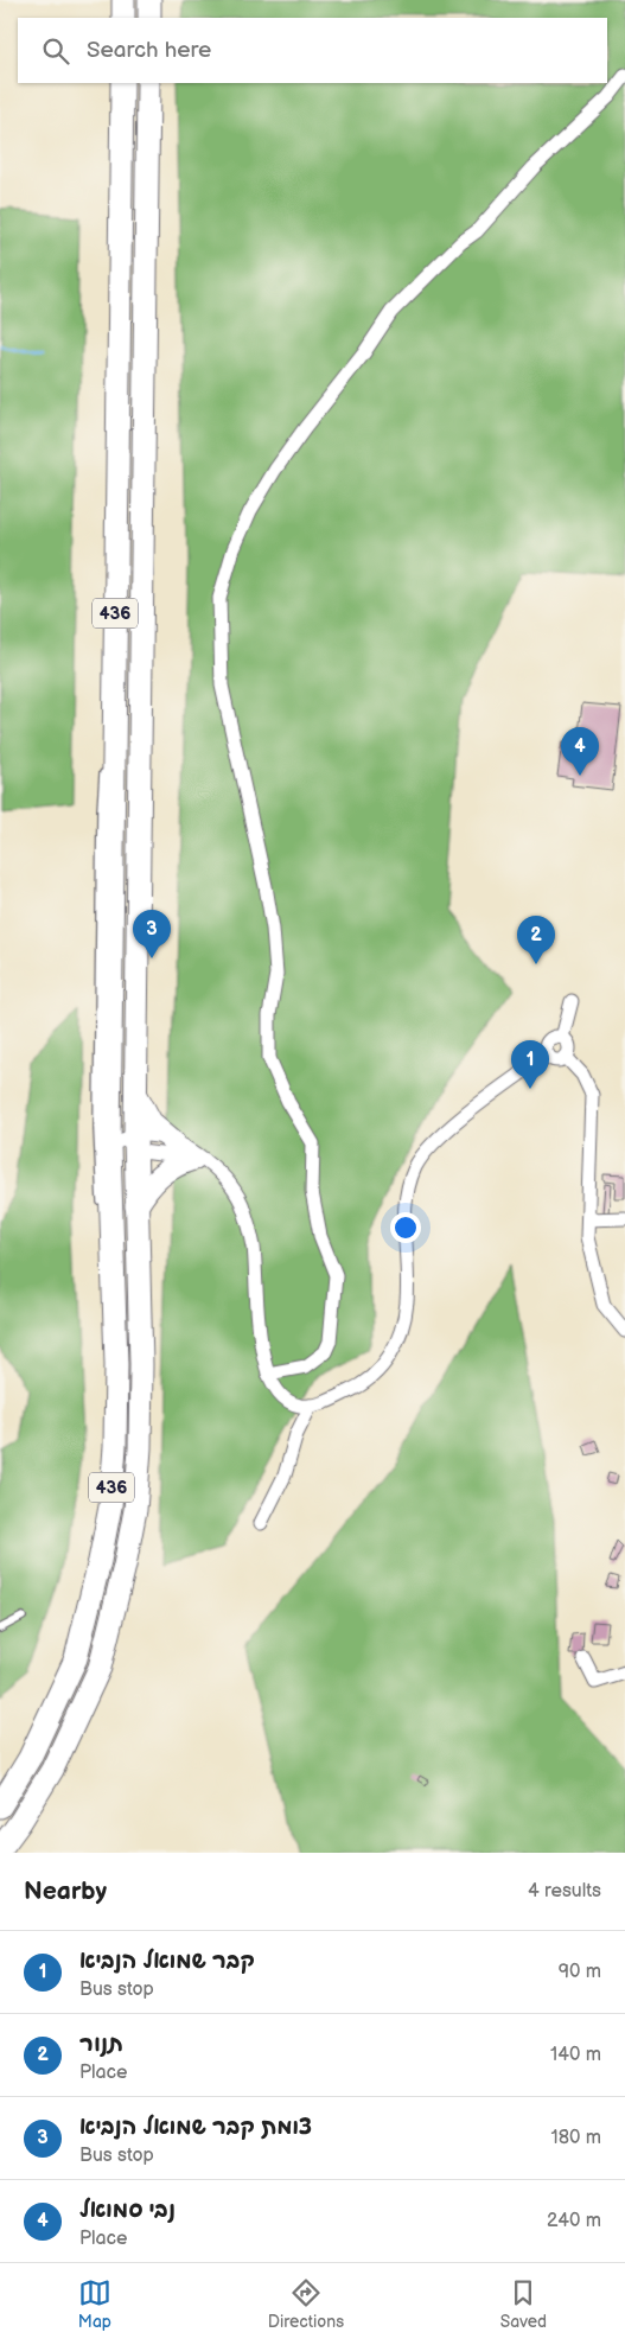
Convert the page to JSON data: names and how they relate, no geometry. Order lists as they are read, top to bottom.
{
  "streets": {
    "main road": ["436"]
  },
  "page": {
    "search": "Search here",
    "pins": [
      "4",
      "3",
      "2",
      "1"
    ],
    "heading": ["Nearby", "4 results"],
    "list": [
      {
        "mark": "1",
        "name": "קבר שמואל הנביא",
        "note": "Bus stop",
        "value": "90 m"
      },
      {
        "mark": "2",
        "name": "תנור",
        "note": "Place",
        "value": "140 m"
      },
      {
        "mark": "3",
        "name": "צומת קבר שמואל הנביא",
        "note": "Bus stop",
        "value": "180 m"
      },
      {
        "mark": "4",
        "name": "נבי סמואל",
        "note": "Place",
        "value": "240 m"
      }
    ],
    "nav": ["Map", "Directions", "Saved"]
  }
}
